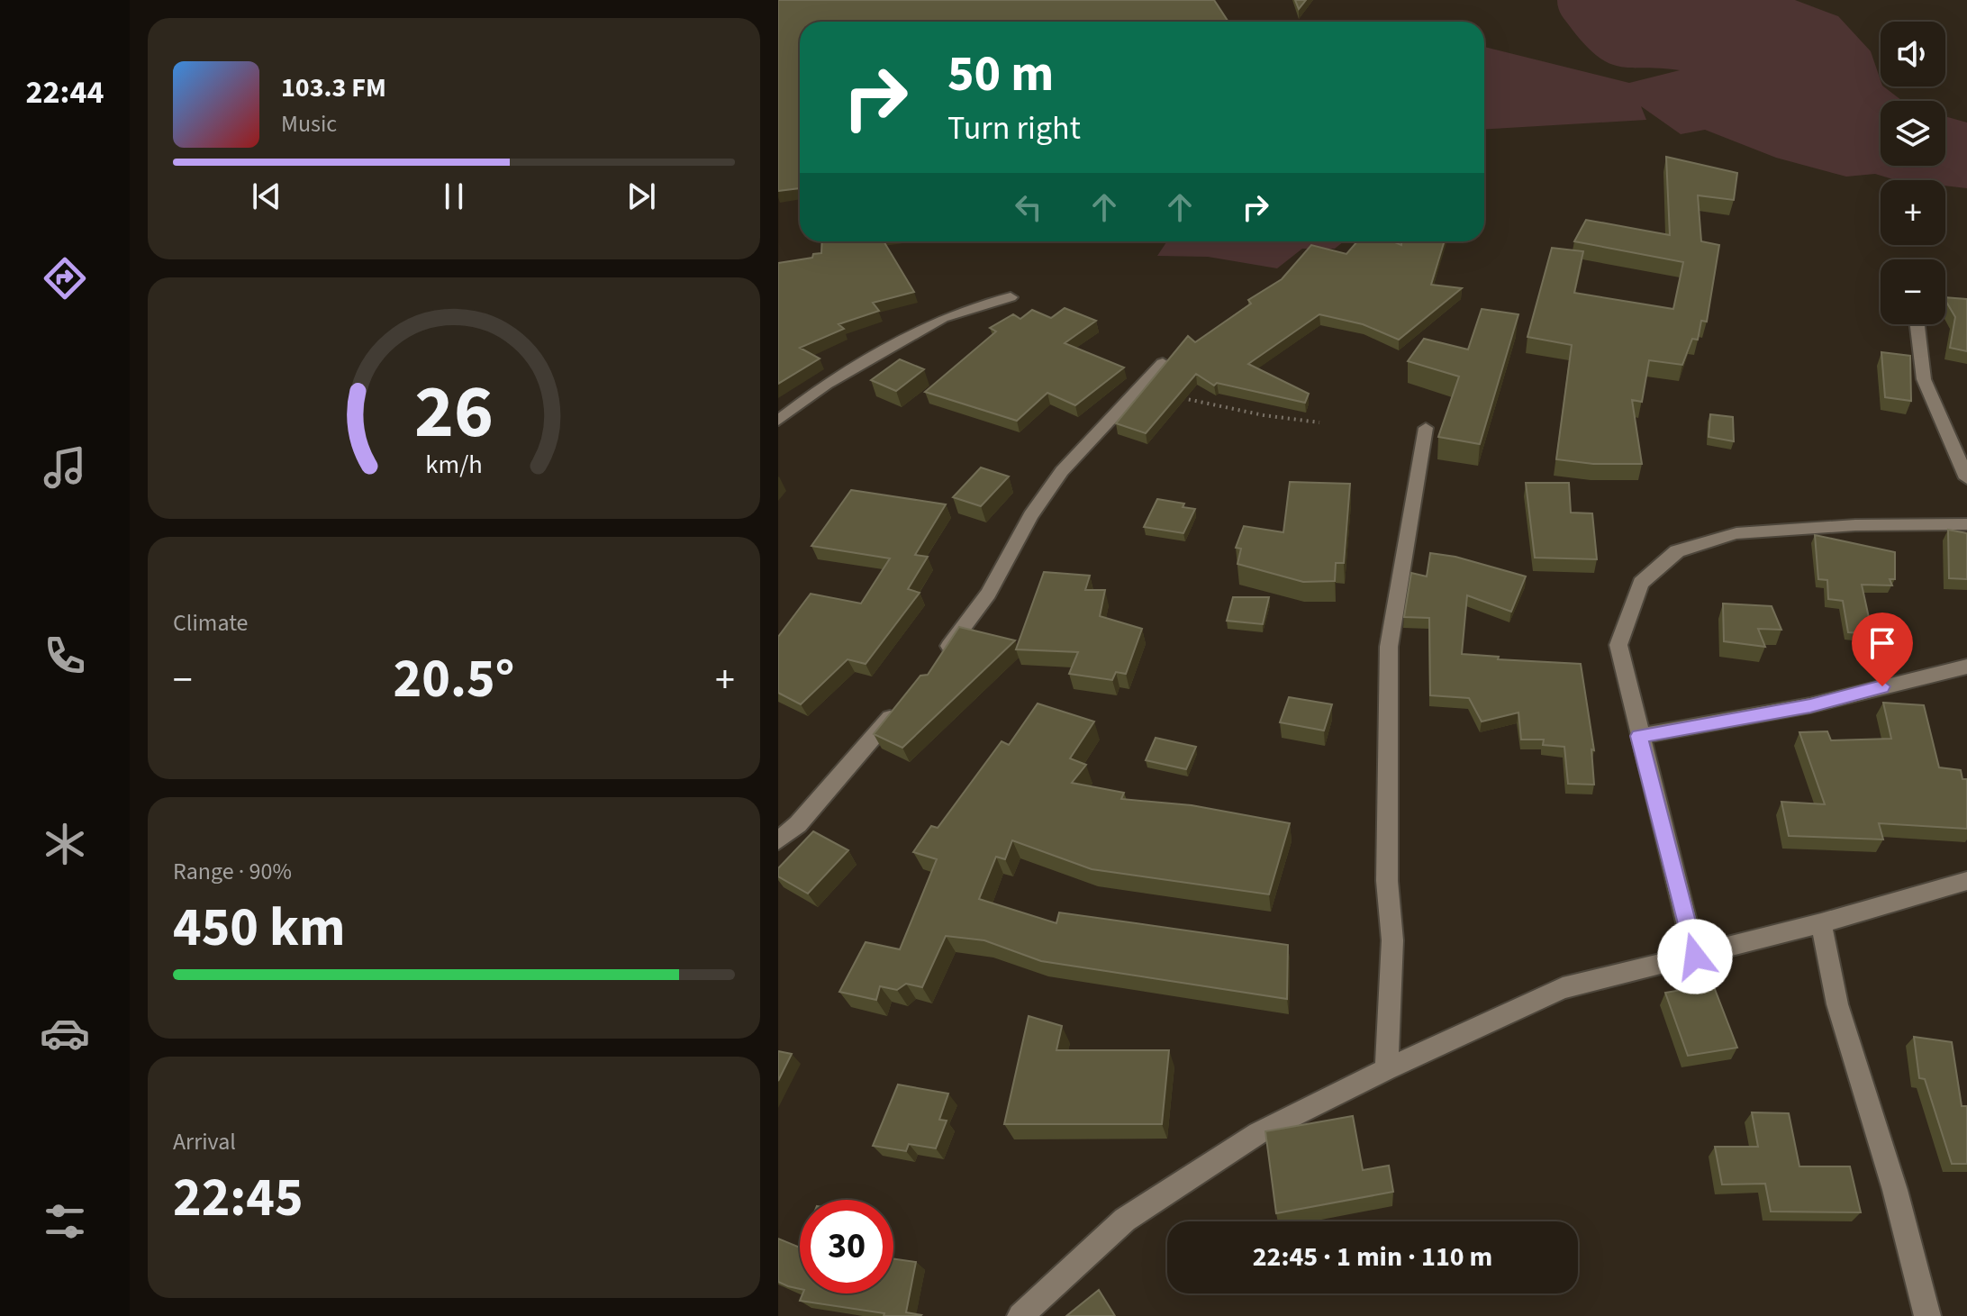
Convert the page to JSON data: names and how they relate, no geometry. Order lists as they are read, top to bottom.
{
  "page": {
    "tabs": "22:44",
    "map_buttons": ["+", "−"],
    "turn": ["50 m", "Turn right"],
    "song": ["103.3 FM", "Music"],
    "tile": [
      "Climate",
      ["Range · 90%", "450 km"],
      ["Arrival", "22:45"]
    ],
    "heat": ["−", "20.5°", "+"],
    "limit": "30",
    "trip": "22:45 · 1 min · 110 m",
    "gauge": ["26", "km/h"]
  }
}
